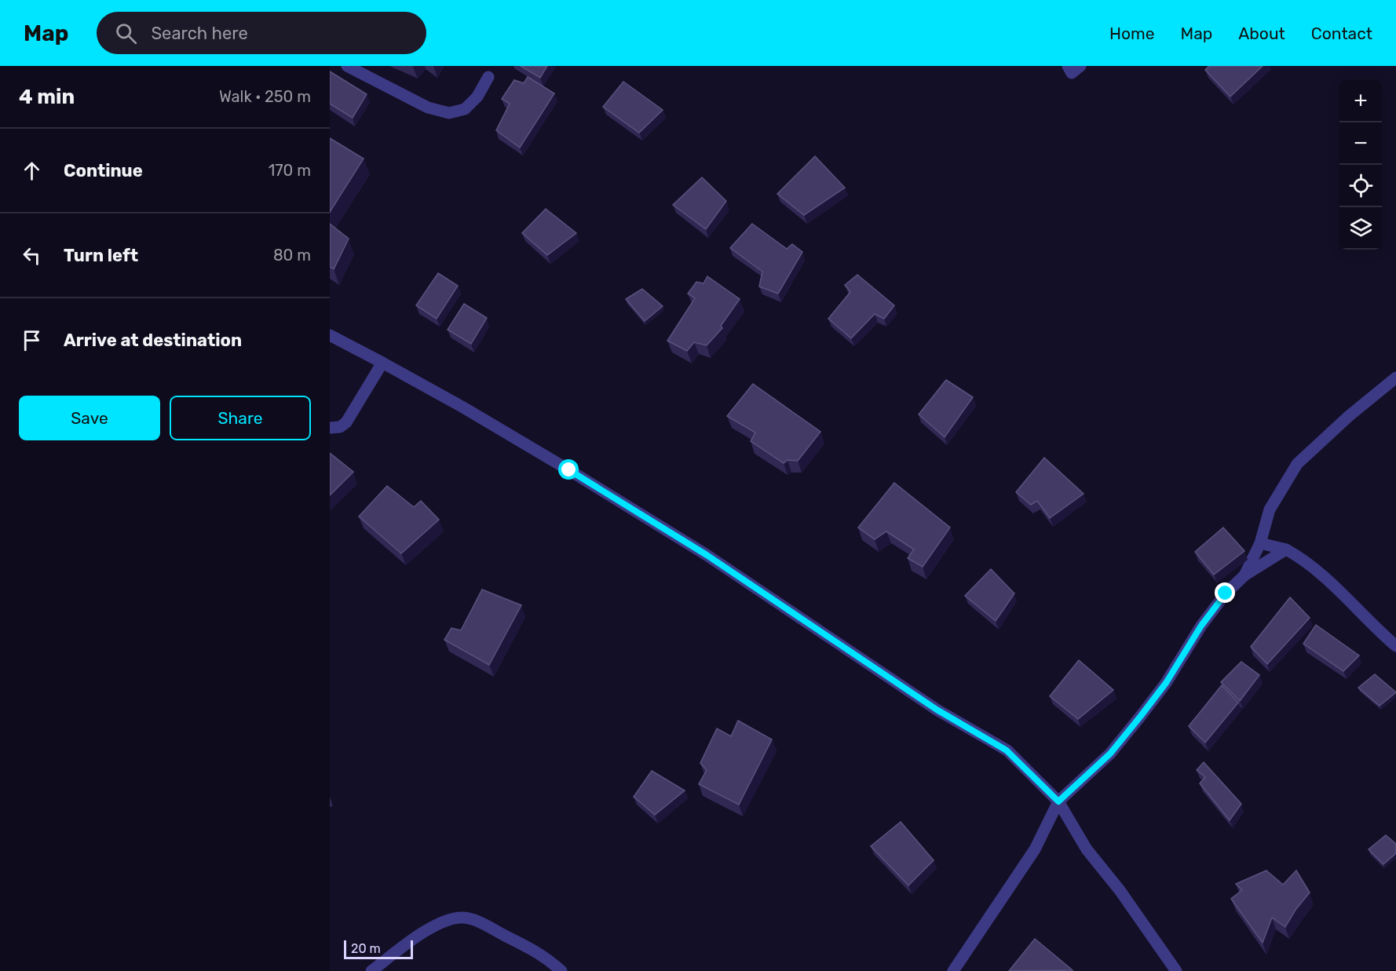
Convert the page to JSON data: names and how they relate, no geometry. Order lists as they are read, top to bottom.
{
  "scale_bar": "20 m",
  "page": {
    "header": "Map",
    "search": "Search here",
    "nav": [
      "Home",
      "Map",
      "About",
      "Contact"
    ],
    "heading": ["4 min", "Walk · 250 m"],
    "map_buttons": ["+", "−"],
    "list": [
      ["Continue", "170 m"],
      ["Turn left", "80 m"],
      "Arrive at destination"
    ],
    "buttons": ["Save", "Share"],
    "scale": "20 m"
  }
}
